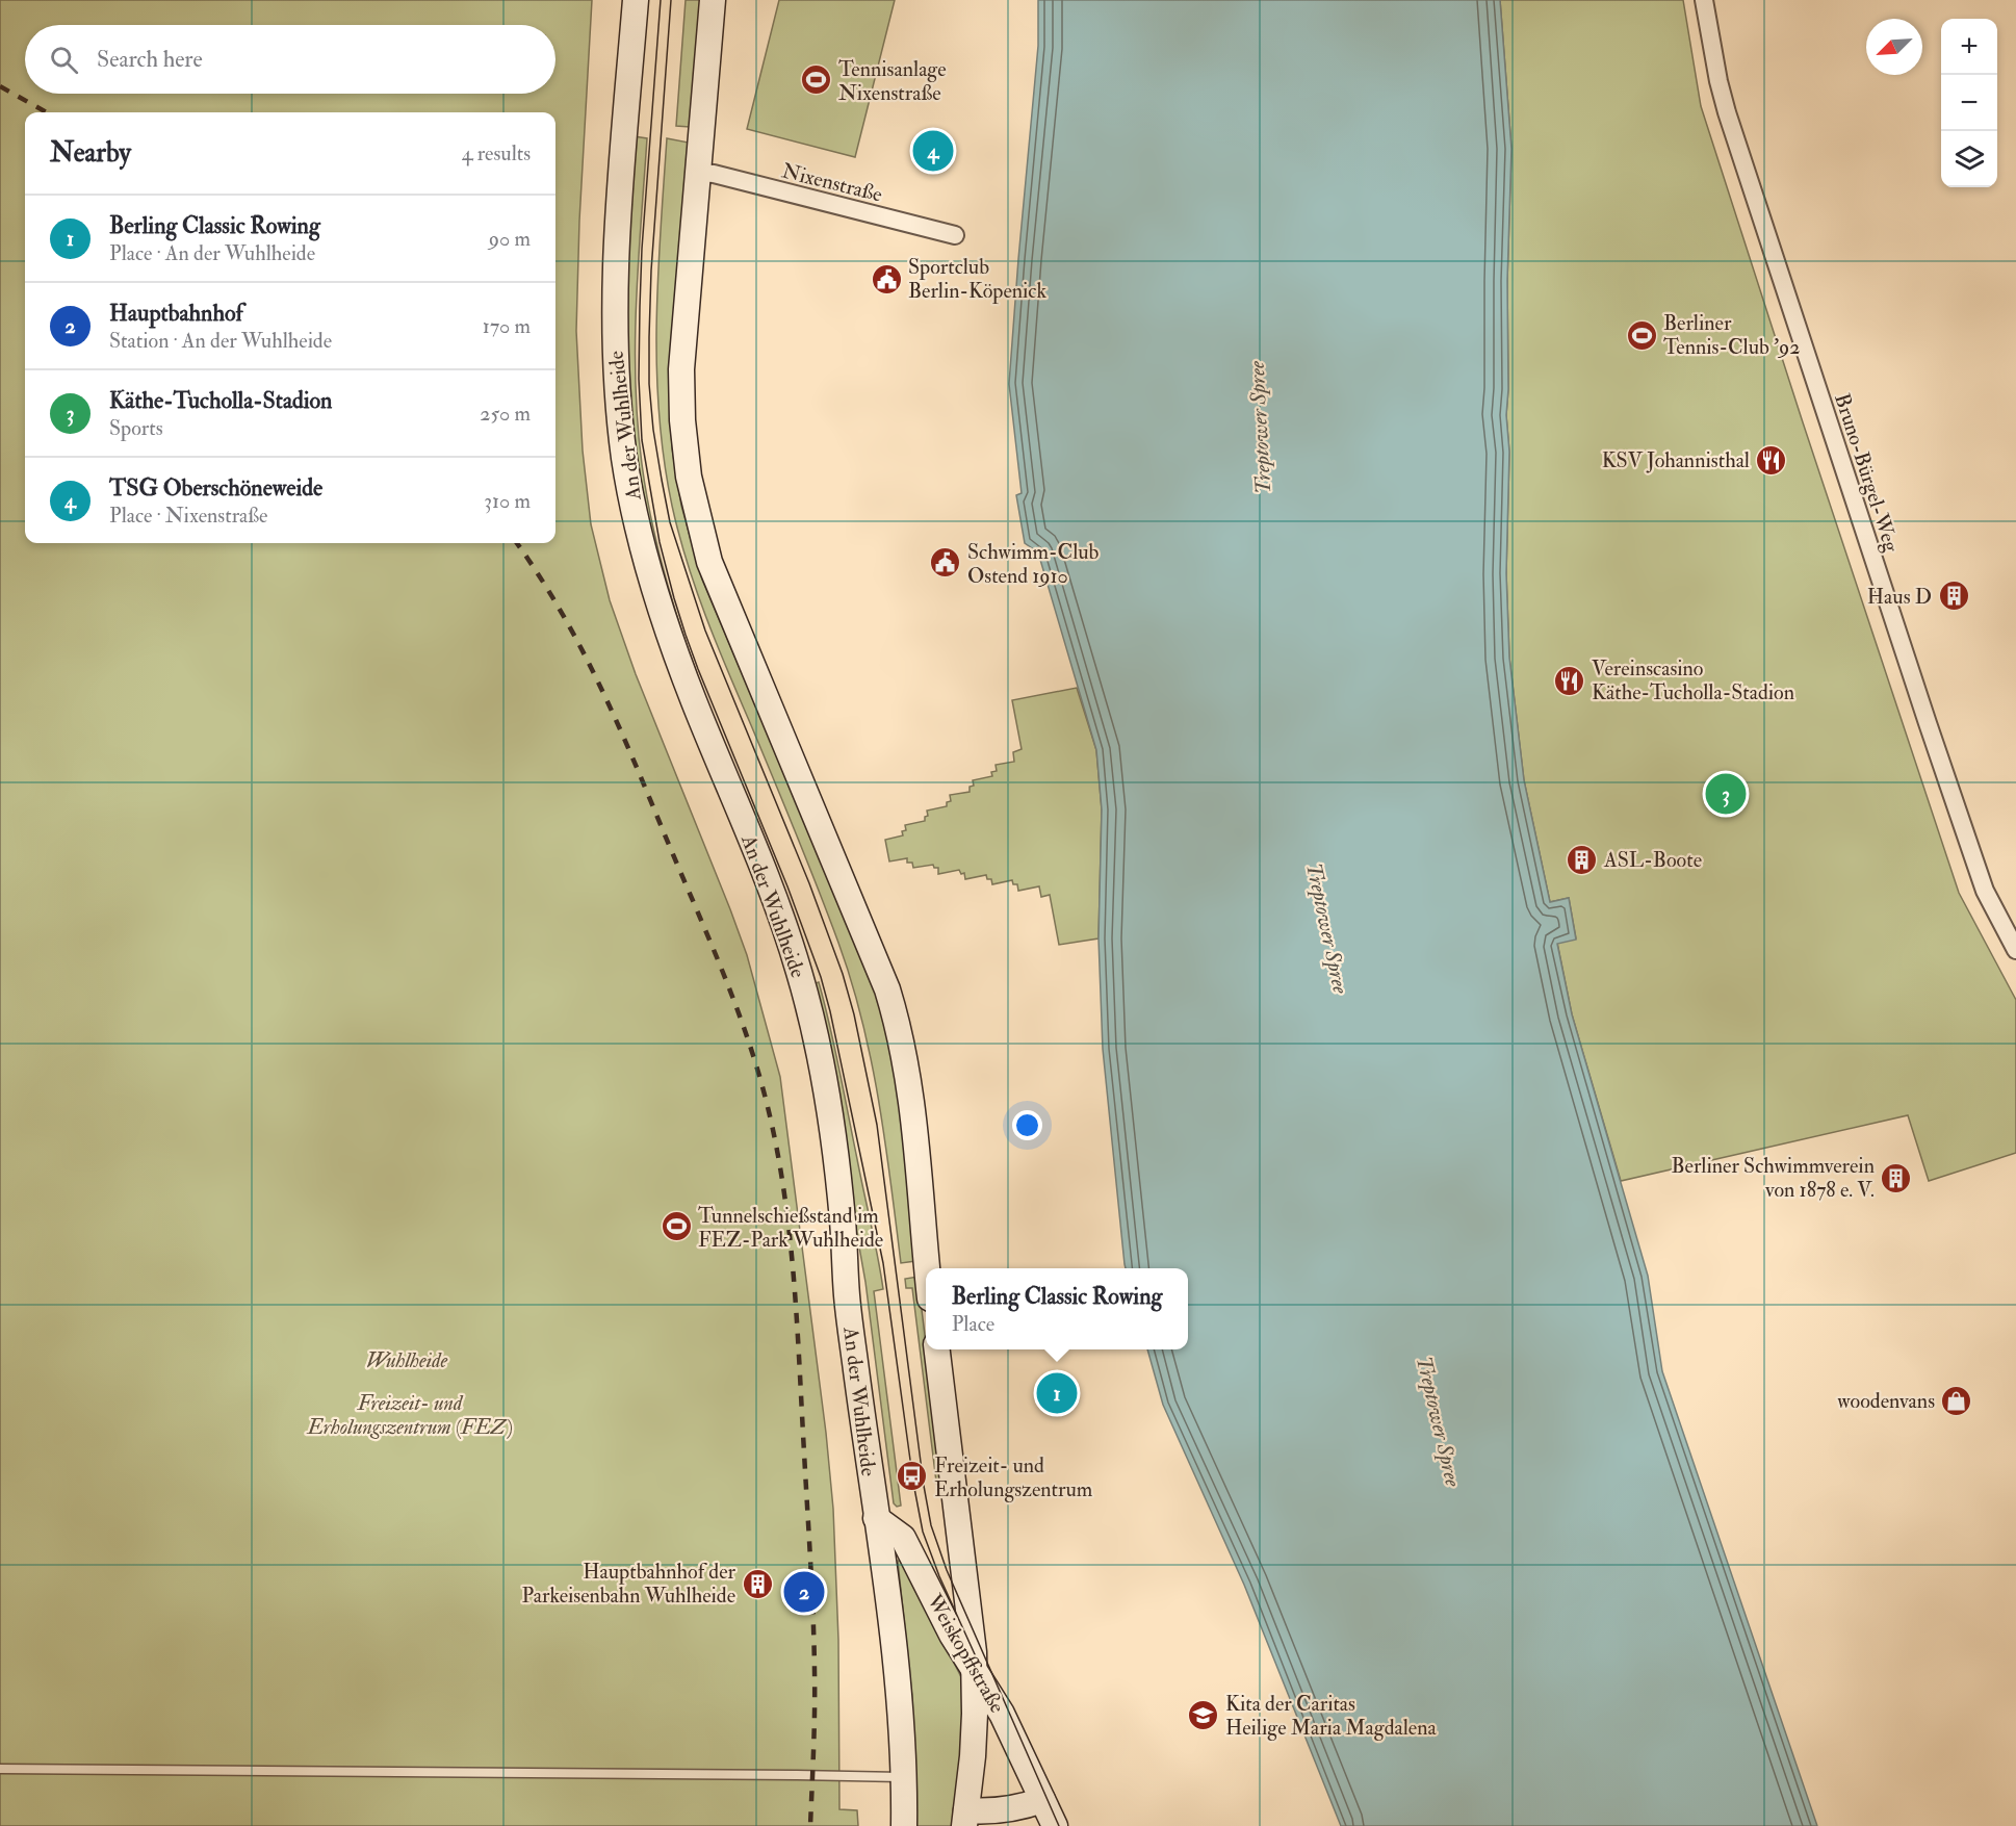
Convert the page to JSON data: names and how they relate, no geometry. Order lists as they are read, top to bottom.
{
  "streets": {
    "main road": ["An der Wuhlheide", "Weiskopffstraße"],
    "street": ["Nixenstraße", "Bruno-Bürgel-Weg"]
  },
  "crossings": [
    ["An der Wuhlheide", "Weiskopffstraße"]
  ],
  "water": ["Treptower Spree"],
  "parks": ["Wuhlheide", "Freizeit- und Erholungszentrum (FEZ)"],
  "places": {
    "sports": ["Tennisanlage Nixenstraße", "Berliner Tennis-Club '92", "Tunnelschießstand im FEZ-Park Wuhlheide"],
    "public building": ["Sportclub Berlin-Köpenick", "Schwimm-Club Ostend 1910"],
    "restaurant": ["KSV Johannisthal", "Vereinscasino Käthe-Tucholla-Stadion"],
    "building": [
      "Haus D",
      "ASL-Boote",
      "Berliner Schwimmverein von 1878 e. V.",
      "Hauptbahnhof der Parkeisenbahn Wuhlheide"
    ],
    "shop": ["woodenvans"],
    "bus stop": ["Freizeit- und Erholungszentrum"],
    "school or university": ["Kita der Caritas Heilige Maria Magdalena"]
  },
  "north": "bottom left",
  "page": {
    "map_buttons": ["+", "−"],
    "search": "Search here",
    "heading": ["Nearby", "4 results"],
    "pins": [
      "4",
      "3",
      "1",
      "2"
    ],
    "list": [
      {
        "mark": "1",
        "name": "Berling Classic Rowing",
        "note": "Place · An der Wuhlheide",
        "value": "90 m"
      },
      {
        "mark": "2",
        "name": "Hauptbahnhof",
        "note": "Station · An der Wuhlheide",
        "value": "170 m"
      },
      {
        "mark": "3",
        "name": "Käthe-Tucholla-Stadion",
        "note": "Sports",
        "value": "250 m"
      },
      {
        "mark": "4",
        "name": "TSG Oberschöneweide",
        "note": "Place · Nixenstraße",
        "value": "310 m"
      }
    ],
    "popup": ["Berling Classic Rowing", "Place"]
  }
}
